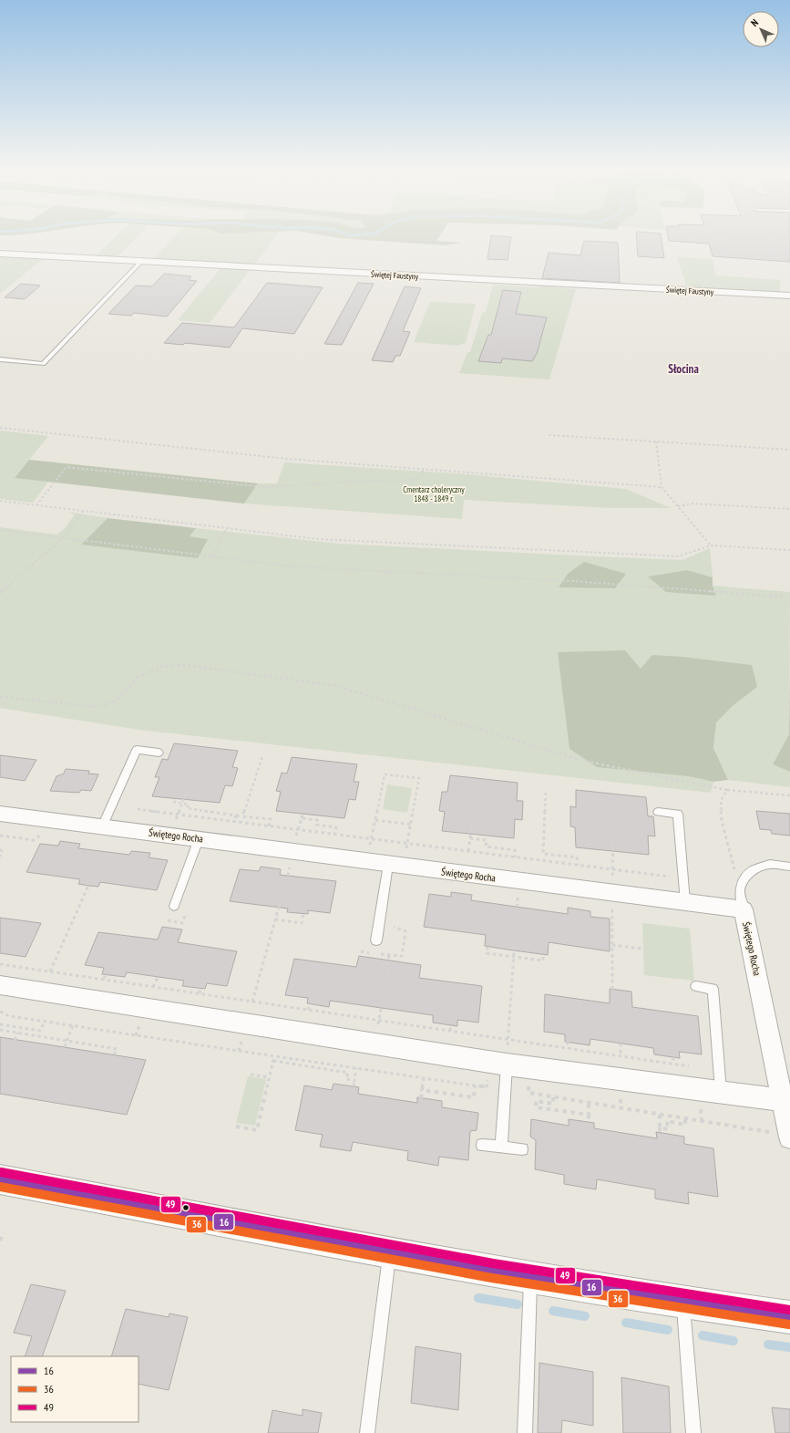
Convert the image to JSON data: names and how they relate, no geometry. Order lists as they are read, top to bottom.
{
  "streets": {
    "street": ["Świętej Faustyny", "Świętego Rocha"]
  },
  "districts": ["Słocina"],
  "parks": ["Cmentarz choleryczny 1848 - 1849 r."],
  "lines": ["transit line 49", "transit line 16", "transit line 36"],
  "legend": ["16", "36", "49"],
  "north": "top left"
}
